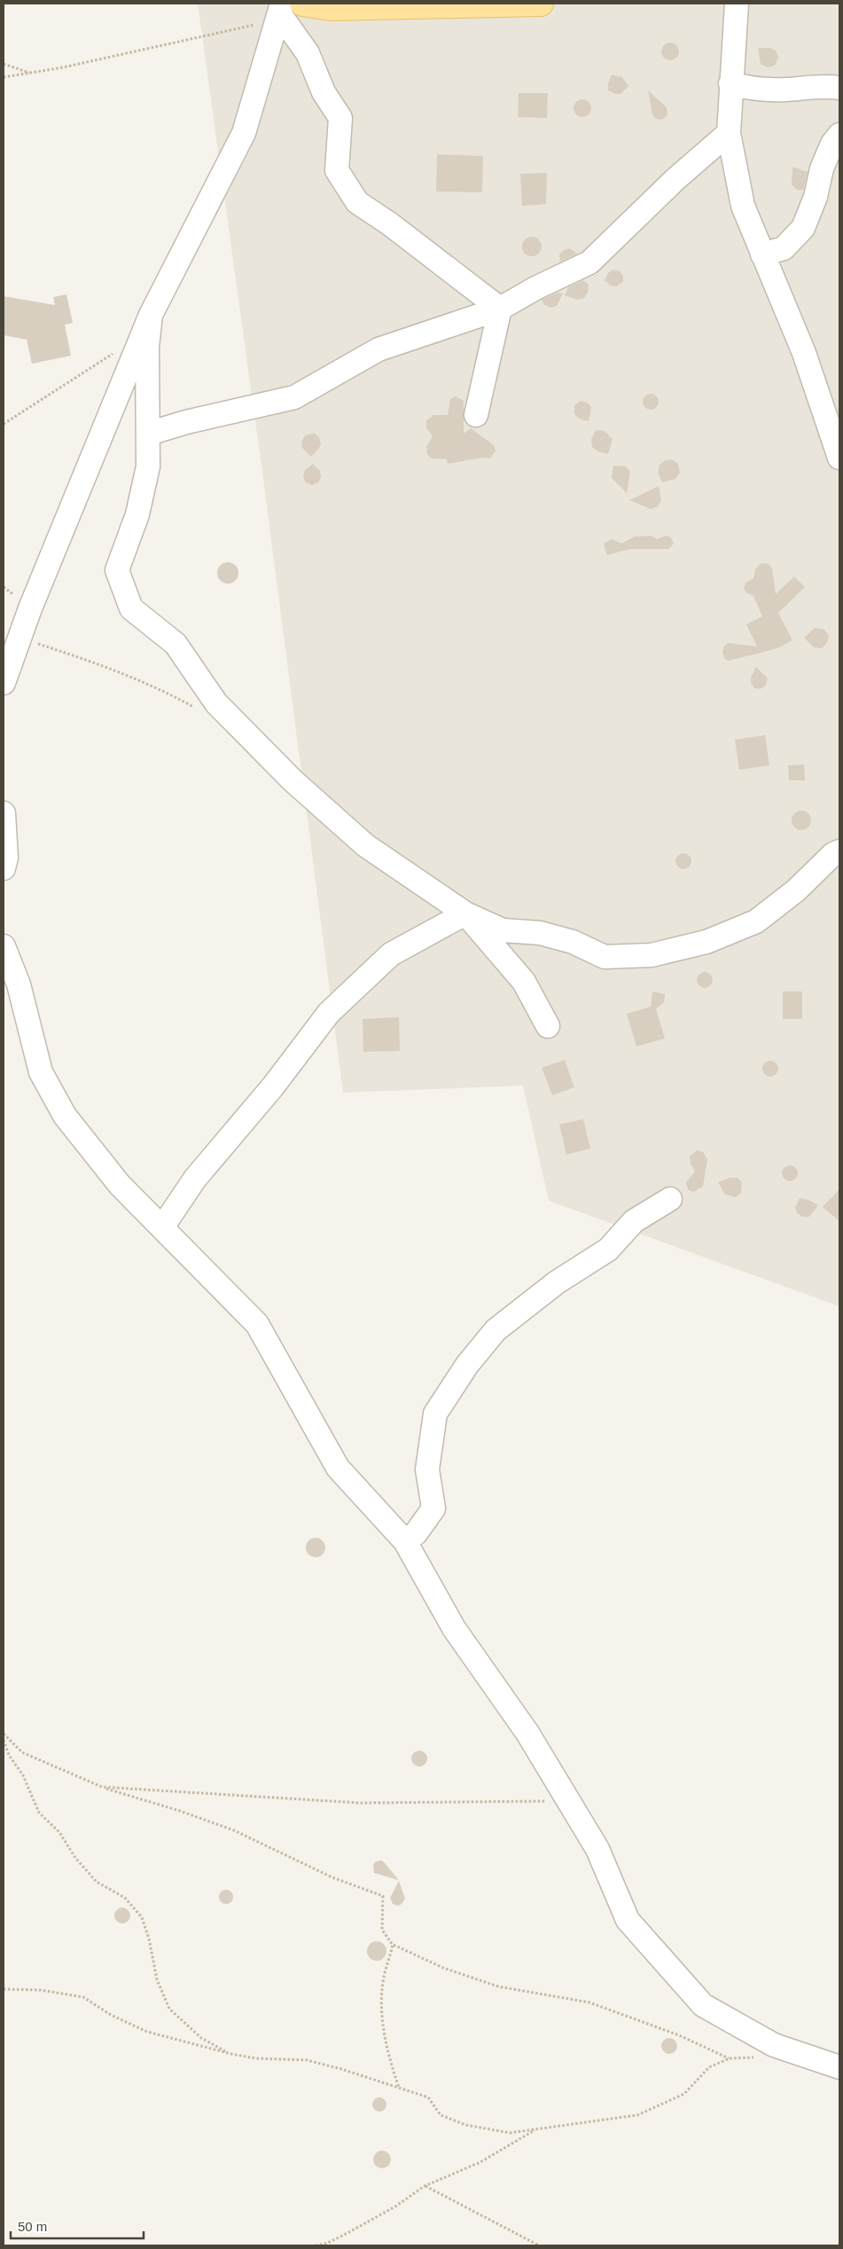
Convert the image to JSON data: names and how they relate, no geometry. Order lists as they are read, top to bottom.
{
  "scale_bar": "50 m"
}
